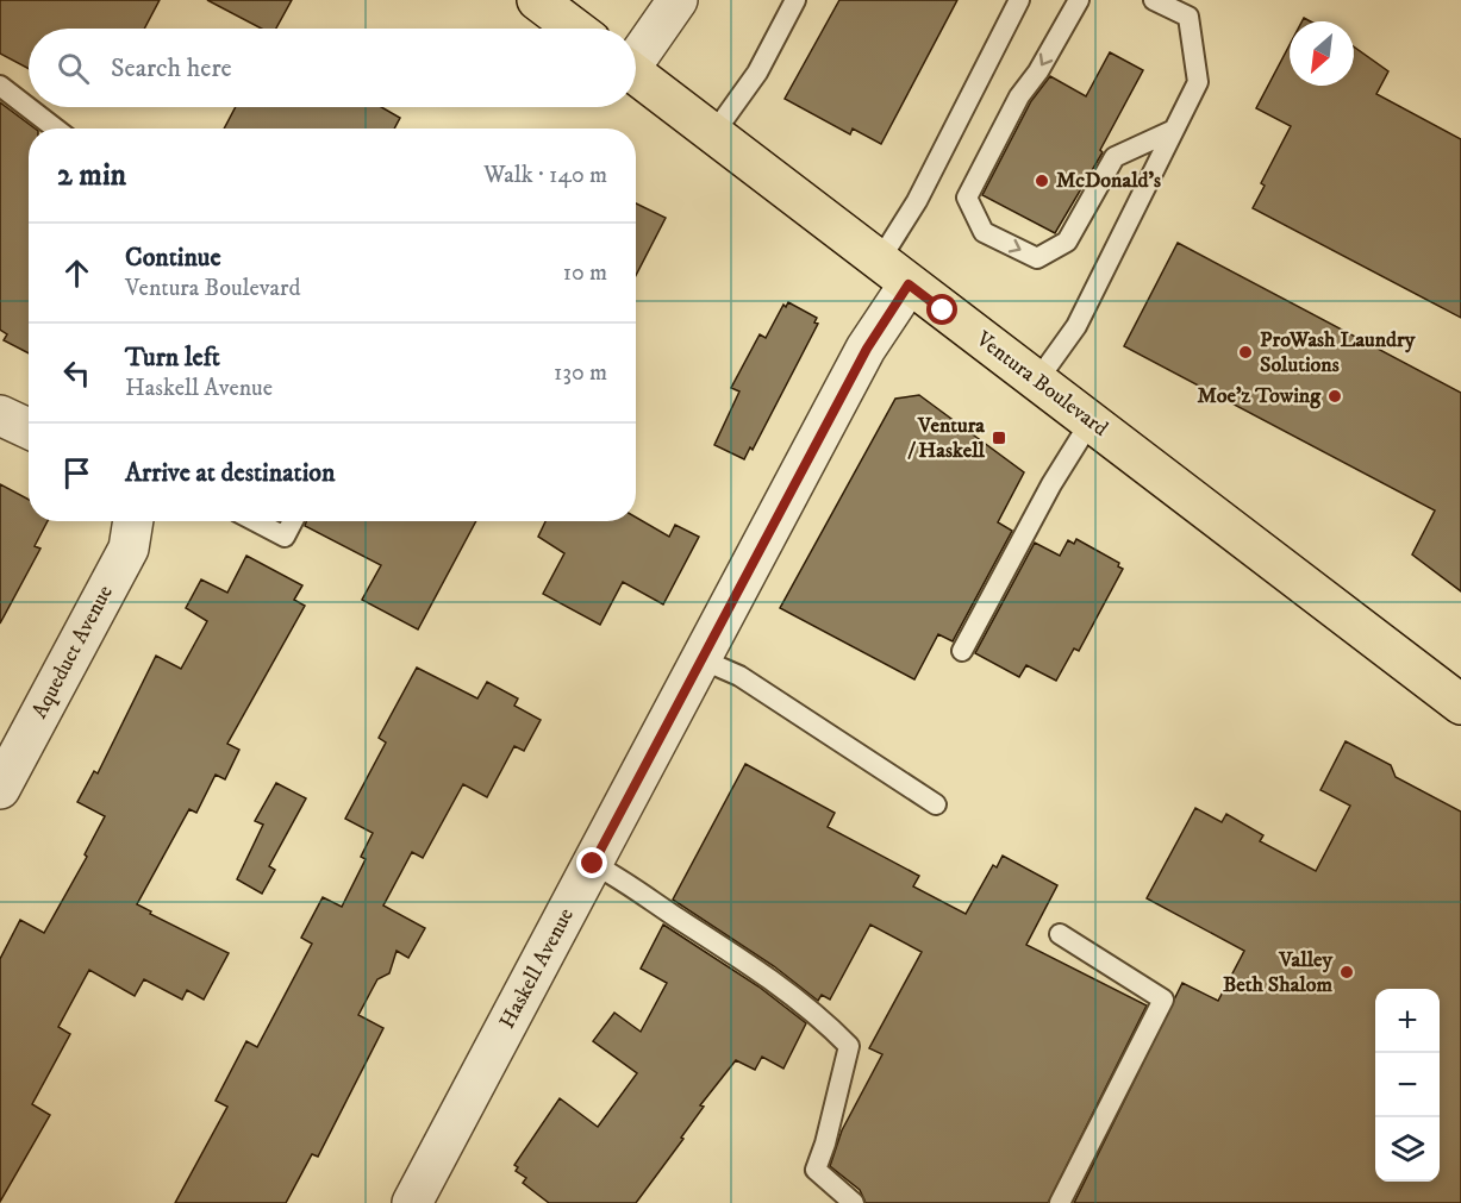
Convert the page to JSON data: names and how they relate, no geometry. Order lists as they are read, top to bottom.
{
  "streets": {
    "main road": ["Ventura Boulevard"],
    "street": ["Aqueduct Avenue", "Haskell Avenue"]
  },
  "crossings": [
    ["Ventura Boulevard", "Haskell Avenue"]
  ],
  "places": {
    "other": [
      "McDonald's",
      "ProWash Laundry Solutions",
      "Moe'z Towing",
      "Valley Beth Shalom"
    ],
    "transit": ["Ventura / Haskell"]
  },
  "north": "bottom left",
  "page": {
    "search": "Search here",
    "heading": ["2 min", "Walk · 140 m"],
    "list": [
      ["Continue", "Ventura Boulevard", "10 m"],
      ["Turn left", "Haskell Avenue", "130 m"],
      "Arrive at destination"
    ],
    "map_buttons": ["+", "−"]
  }
}
